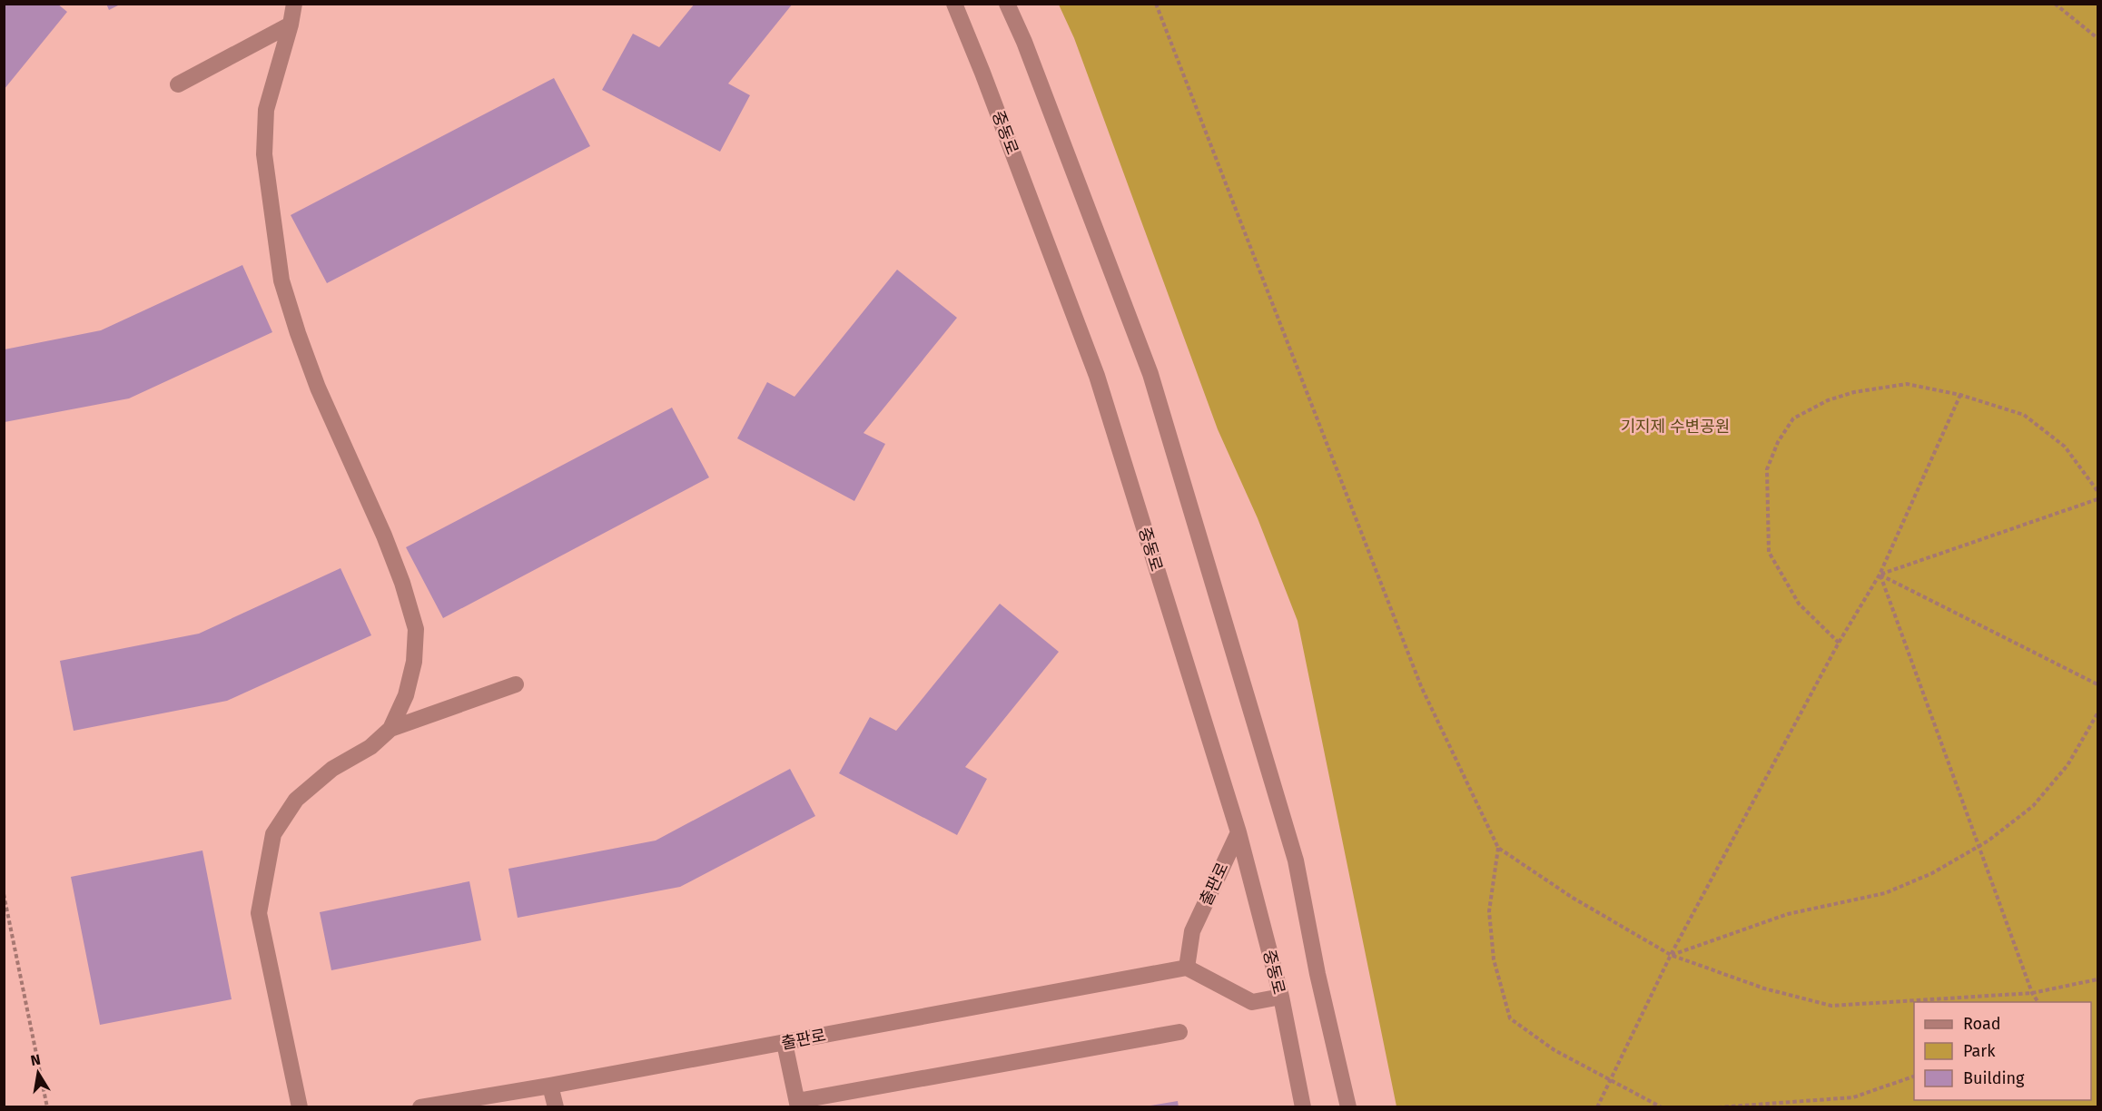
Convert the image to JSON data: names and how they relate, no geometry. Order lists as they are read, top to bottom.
{
  "streets": {
    "street": ["중동로", "출판로"]
  },
  "crossings": [
    ["중동로", "출판로"]
  ],
  "parks": ["기지제 수변공원"],
  "legend": ["Road", "Park", "Building"],
  "north": "top"
}
